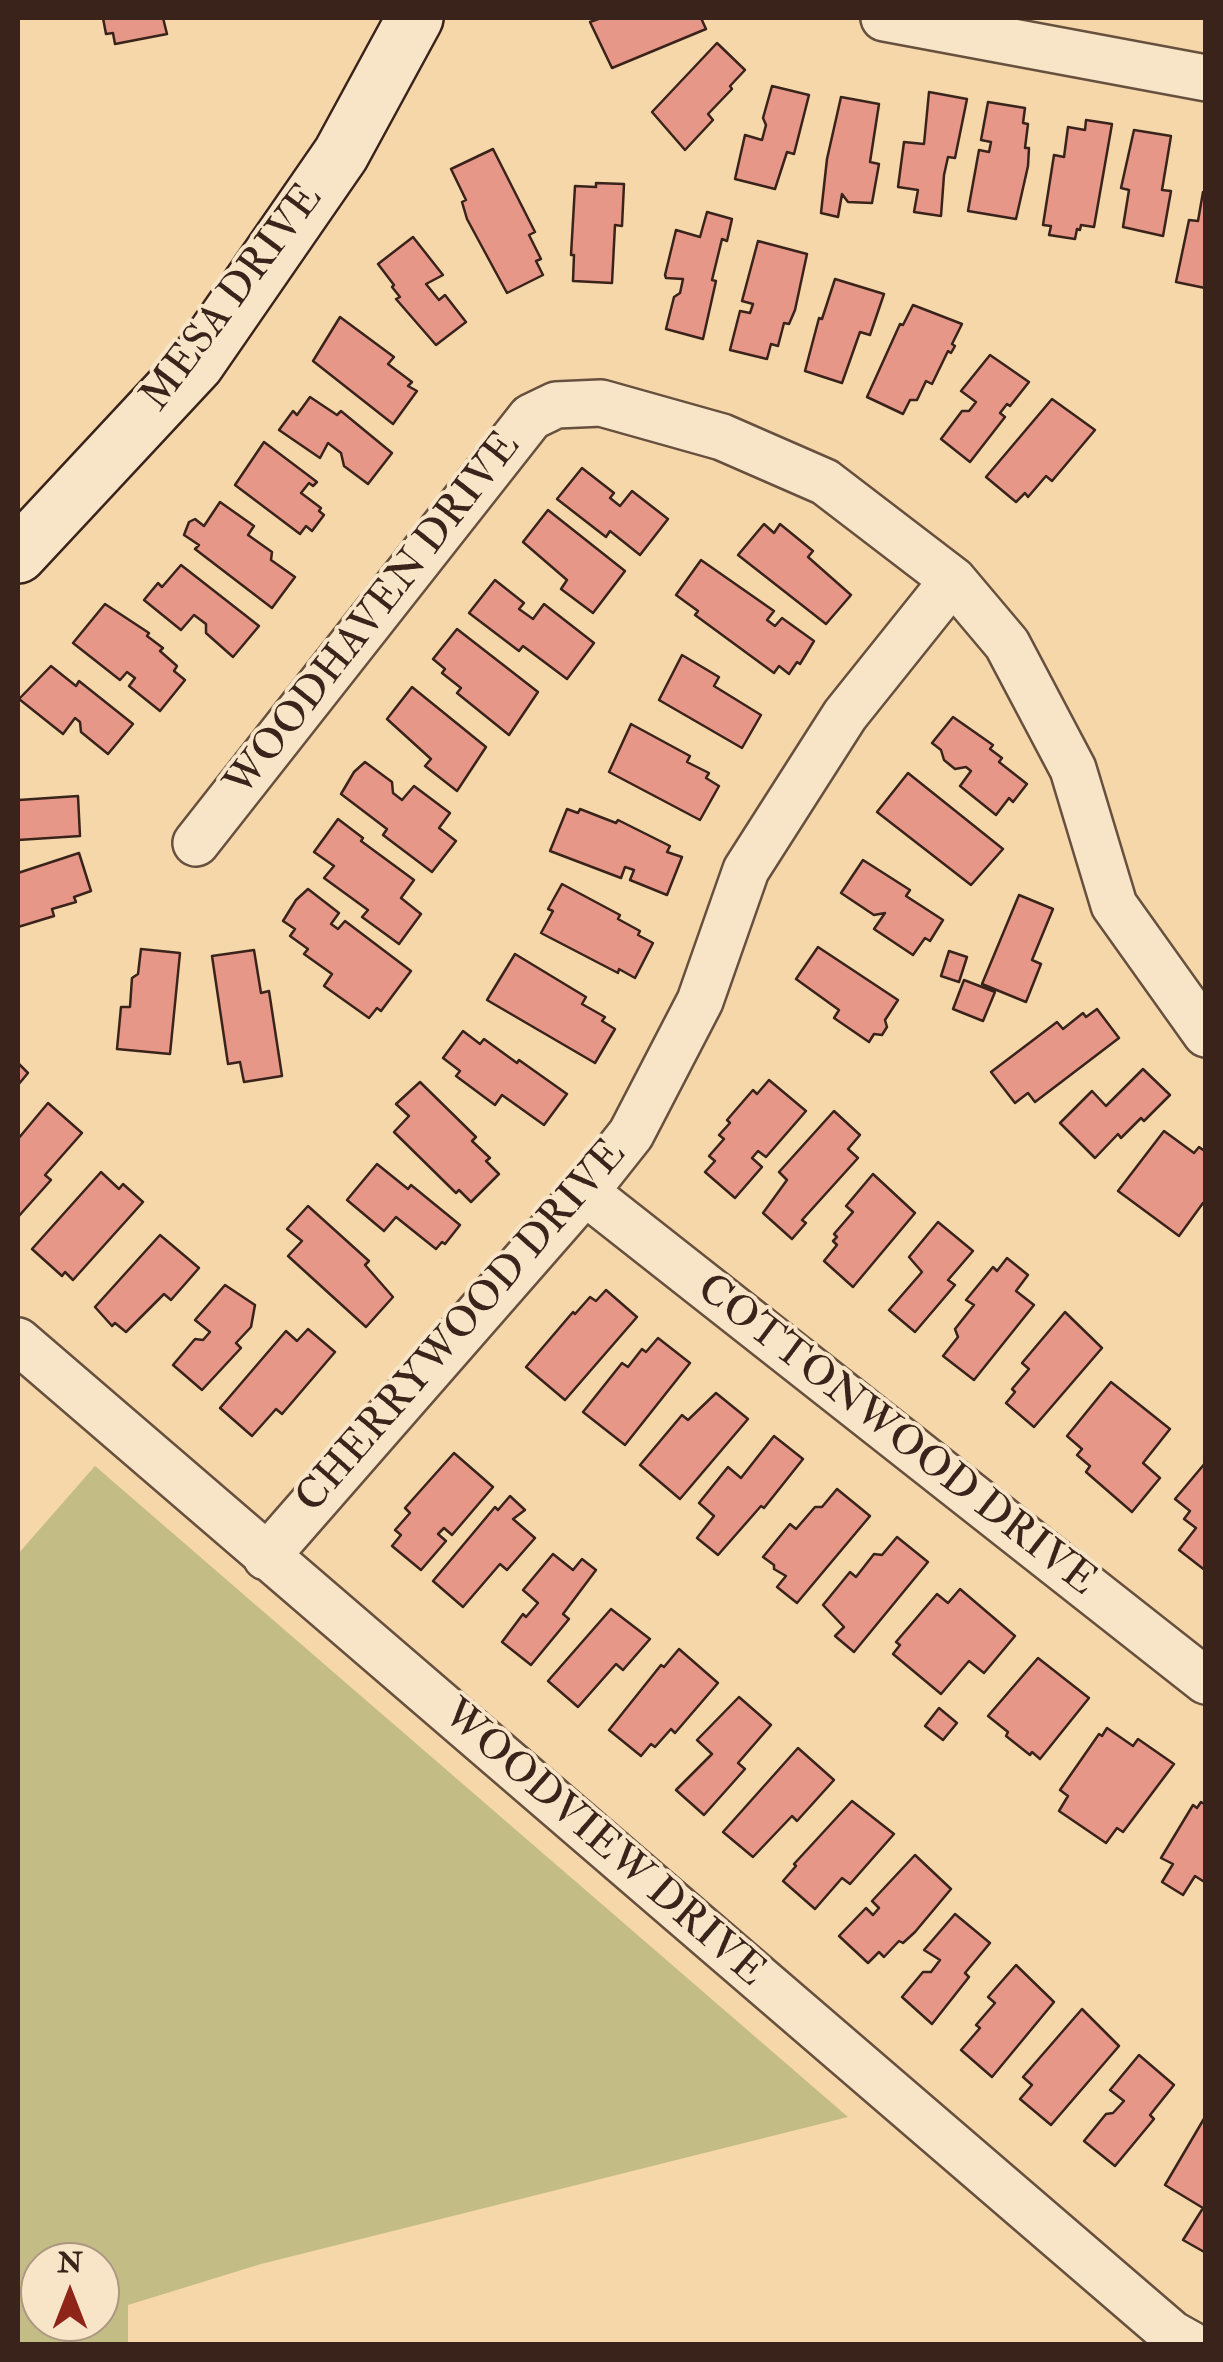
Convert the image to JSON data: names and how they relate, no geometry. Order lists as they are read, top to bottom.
{
  "streets": {
    "main road": ["MESA DRIVE"],
    "street": [
      "WOODHAVEN DRIVE",
      "CHERRYWOOD DRIVE",
      "COTTONWOOD DRIVE",
      "WOODVIEW DRIVE"
    ]
  },
  "crossings": [
    ["WOODHAVEN DRIVE", "CHERRYWOOD DRIVE"],
    ["CHERRYWOOD DRIVE", "COTTONWOOD DRIVE"],
    ["CHERRYWOOD DRIVE", "WOODVIEW DRIVE"]
  ],
  "north": "top"
}
